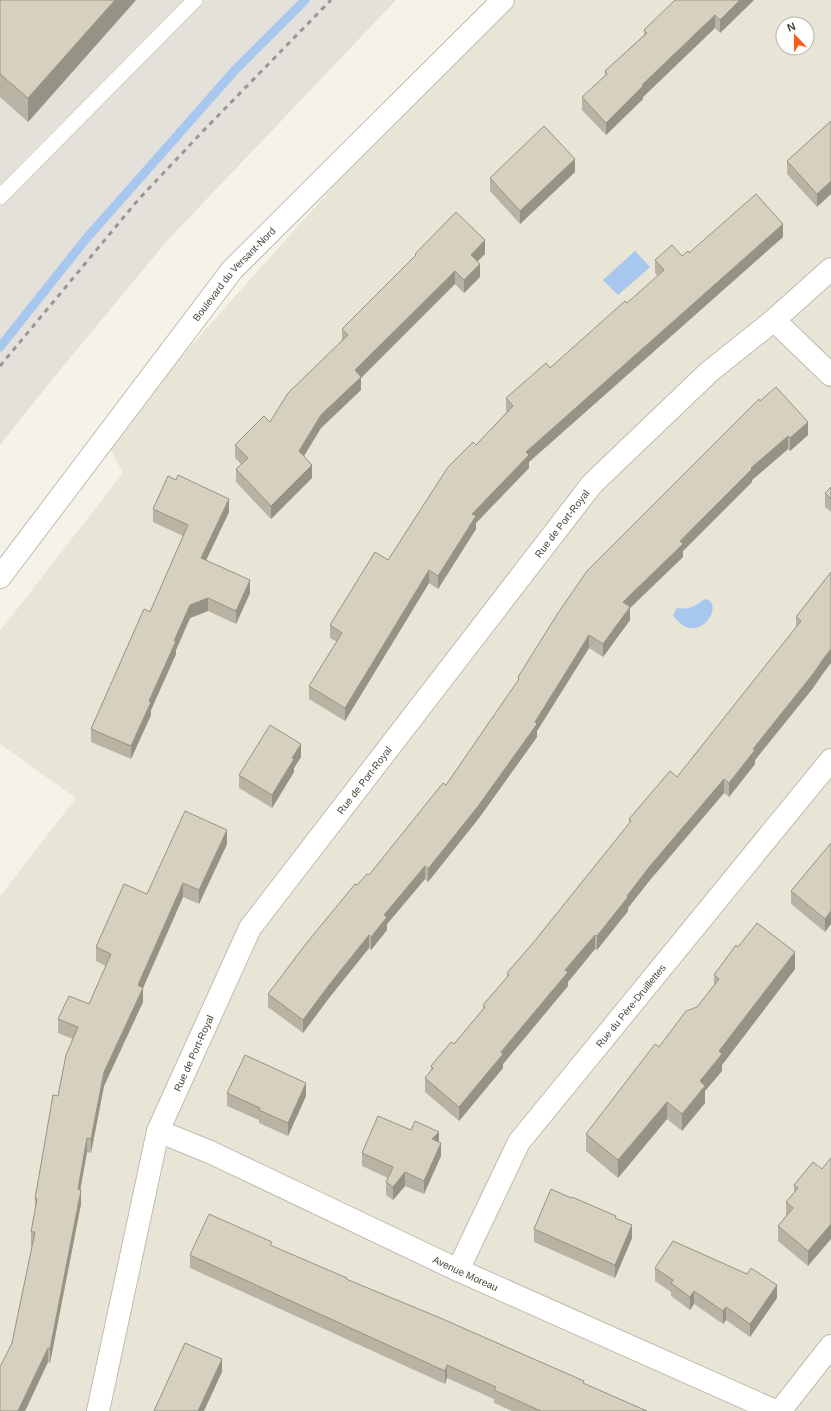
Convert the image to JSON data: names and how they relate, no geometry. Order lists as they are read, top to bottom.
{
  "streets": {
    "street": [
      "Boulevard du Versant-Nord",
      "Rue de Port-Royal",
      "Rue du Père-Druillettes",
      "Avenue Moreau"
    ]
  },
  "crossings": [
    ["Rue de Port-Royal", "Avenue Moreau"],
    ["Rue du Père-Druillettes", "Avenue Moreau"]
  ],
  "north": "top"
}
